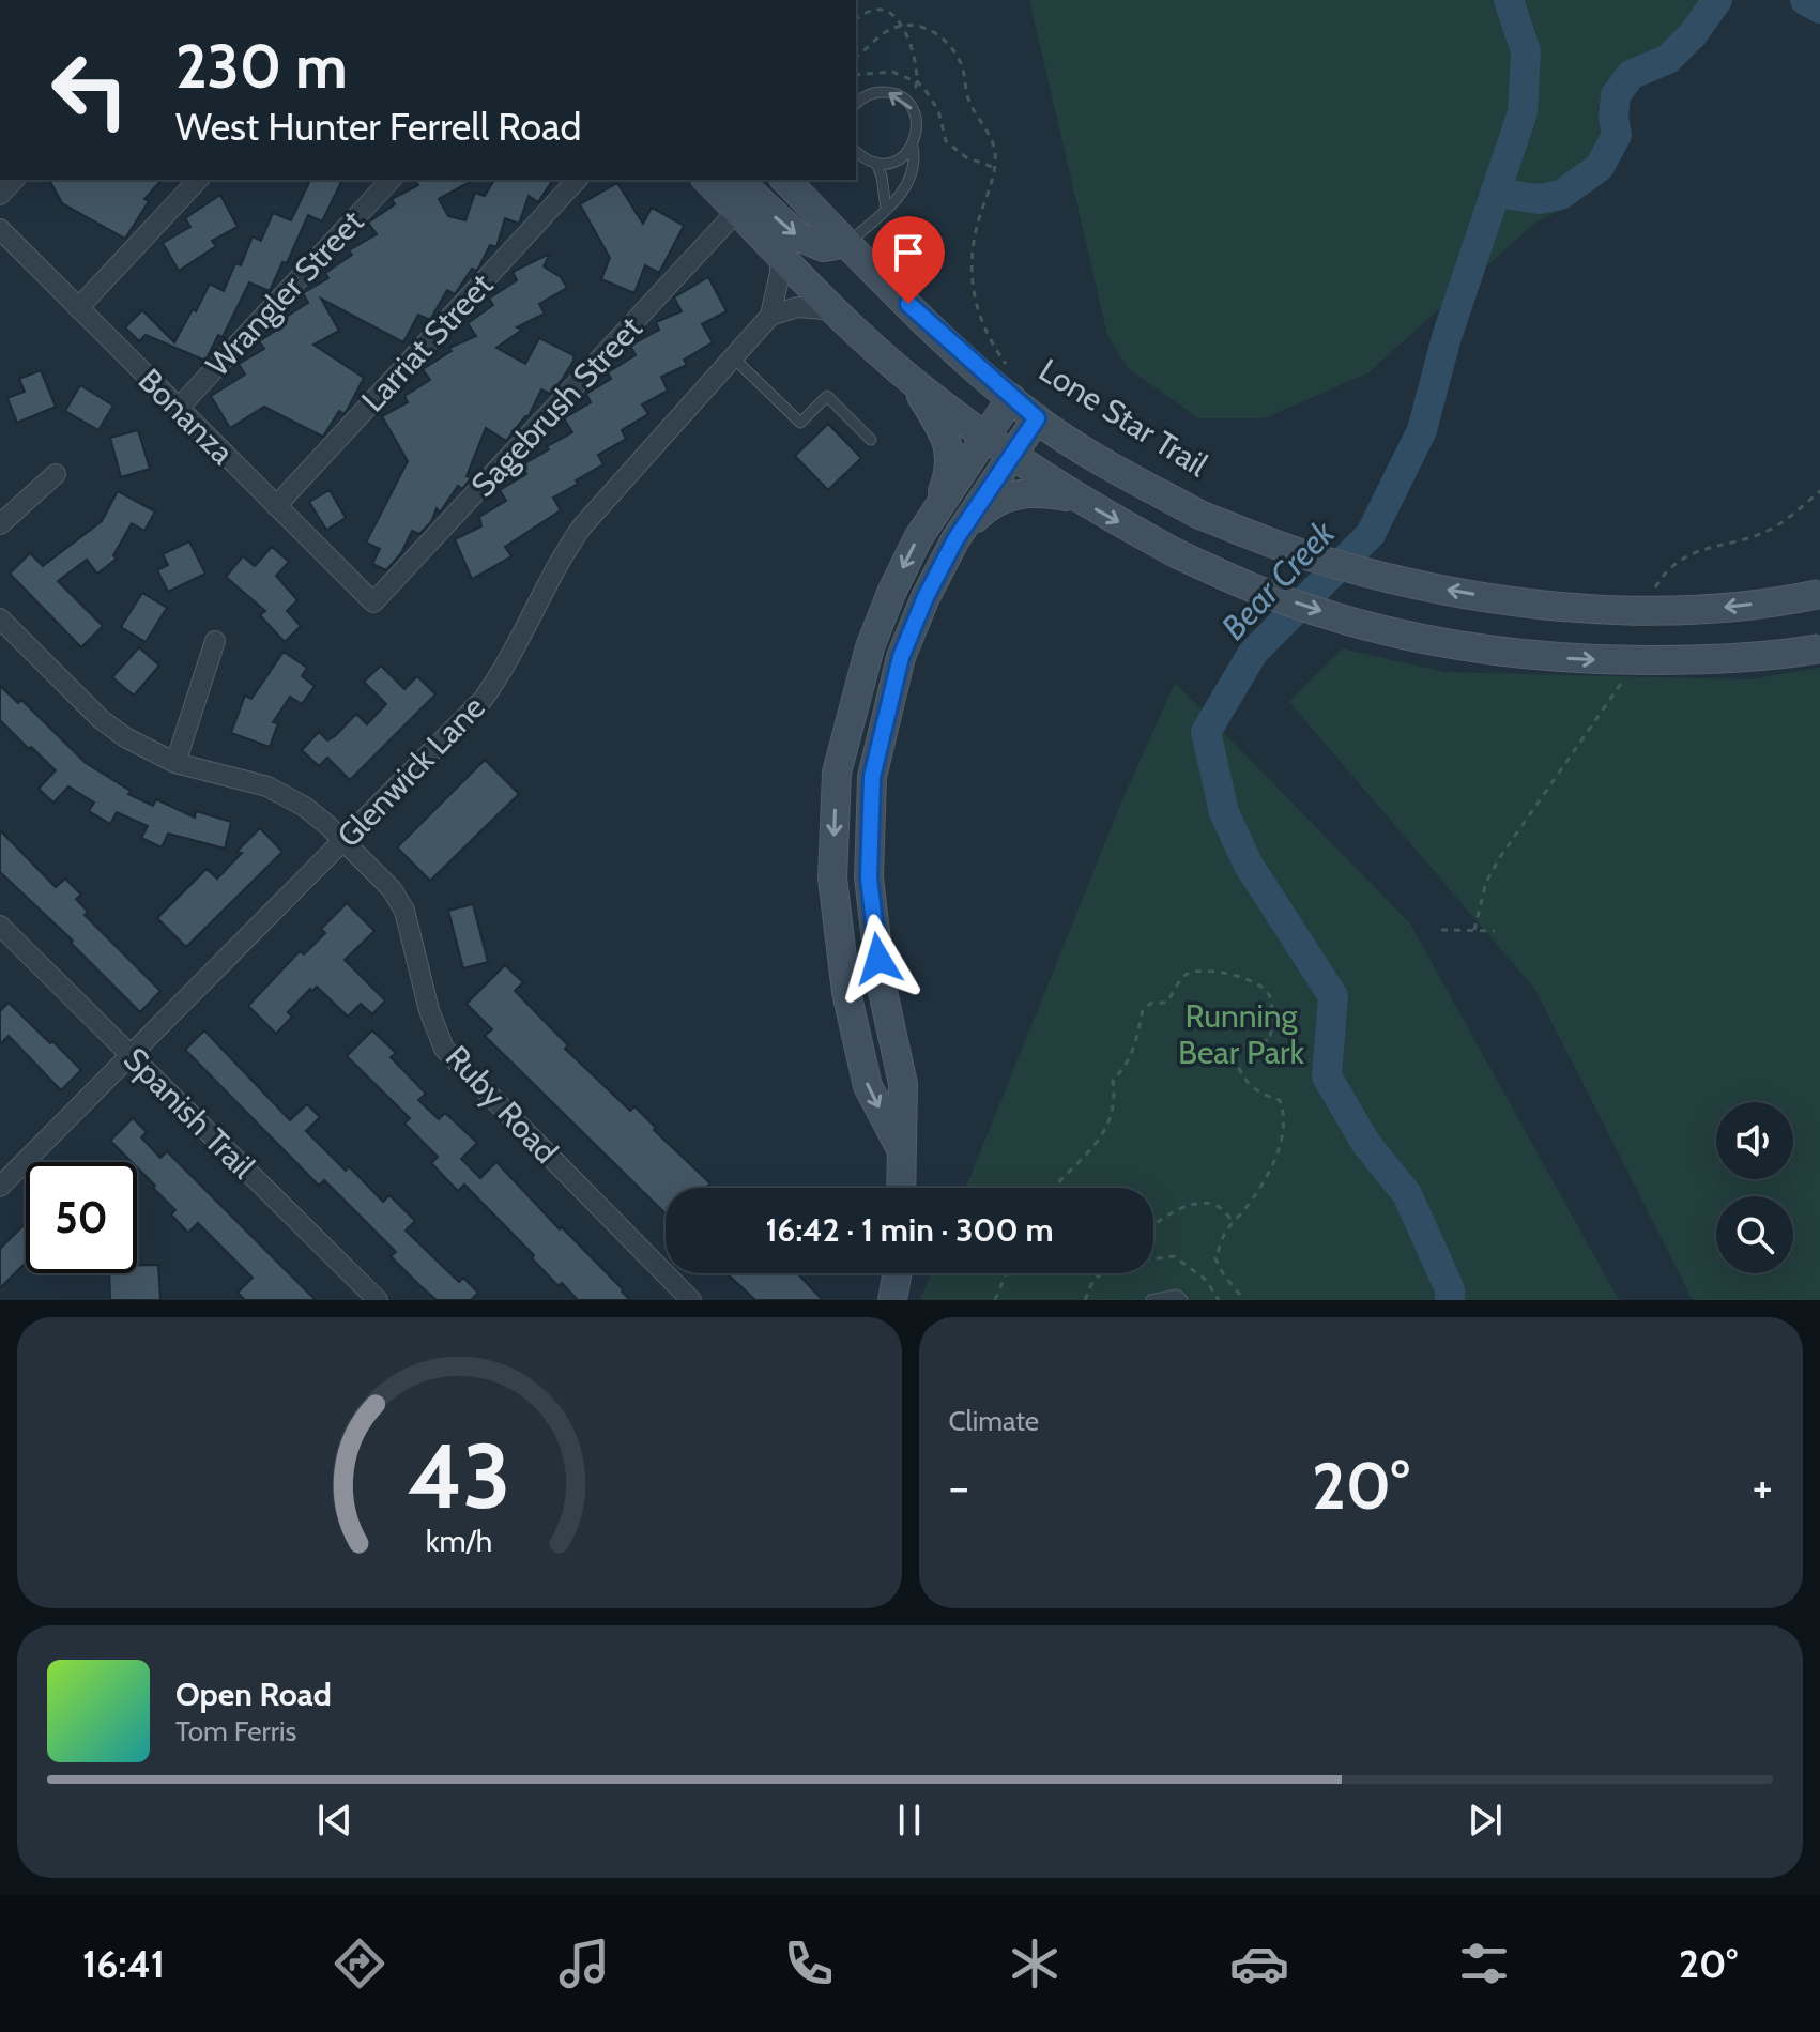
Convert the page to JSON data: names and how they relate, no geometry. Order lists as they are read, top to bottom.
{
  "streets": {
    "street": [
      "Wrangler Street",
      "Larriat Street",
      "Sagebrush Street",
      "Bonanza",
      "Glenwick Lane",
      "Ruby Road",
      "Spanish Trail"
    ],
    "path": ["Lone Star Trail"]
  },
  "crossings": [
    ["Wrangler Street", "Bonanza"],
    ["Larriat Street", "Bonanza"],
    ["Sagebrush Street", "Bonanza"],
    ["Glenwick Lane", "Ruby Road"],
    ["Glenwick Lane", "Spanish Trail"]
  ],
  "water": ["Bear Creek"],
  "parks": ["Running Bear Park"],
  "page": {
    "turn": ["230 m", "West Hunter Ferrell Road"],
    "limit": "50",
    "trip": "16:42 · 1 min · 300 m",
    "tile": "Climate",
    "heat": ["−", "20°", "+"],
    "song": ["Open Road", "Tom Ferris"],
    "tabs": ["16:41", "20°"],
    "gauge": ["43", "km/h"]
  }
}
